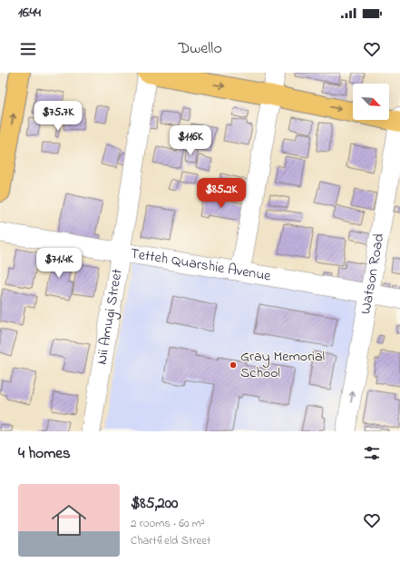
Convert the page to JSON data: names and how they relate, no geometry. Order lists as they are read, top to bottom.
{
  "streets": {
    "street": ["Tetteh Quarshie Avenue", "Watson Road", "Nii Amugi Street"]
  },
  "crossings": [
    ["Tetteh Quarshie Avenue", "Watson Road"],
    ["Tetteh Quarshie Avenue", "Nii Amugi Street"]
  ],
  "one_way": ["Watson Road"],
  "places": ["Gray Memorial School"],
  "north": "bottom right",
  "page": {
    "status": "16:44",
    "header": "Dwello",
    "price": [
      "$75.7K",
      "$116K",
      "$85.2K",
      "$71.4K"
    ],
    "heading": "4 homes",
    "list": [
      {
        "name": "$85,200",
        "note": "2 rooms · 60 m² · Chartfield Street"
      }
    ]
  }
}
